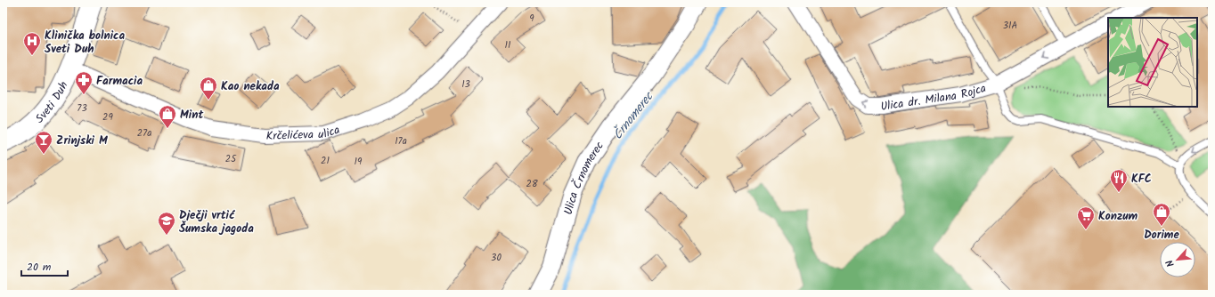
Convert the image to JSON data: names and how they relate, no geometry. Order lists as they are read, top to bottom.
{
  "streets": {
    "main road": ["Sveti Duh"],
    "street": ["Ulica dr. Milana Rojca", "Krčelićeva ulica", "Ulica Črnomerec"]
  },
  "crossings": [
    ["Sveti Duh", "Krčelićeva ulica"]
  ],
  "one_way": ["Ulica dr. Milana Rojca"],
  "water": ["Črnomerec"],
  "places": {
    "hospital": ["Klinička bolnica Sveti Duh"],
    "pharmacy": ["Farmacia"],
    "shop": ["Kao nekada", "Mint", "Dorime"],
    "bar": ["Zrinjski M"],
    "restaurant": ["KFC"],
    "supermarket": ["Konzum"],
    "school or university": ["Dječji vrtić Šumska jagoda"]
  },
  "house_numbers": [
    "9",
    "31A",
    "11",
    "13",
    "73",
    "29",
    "27a",
    "17a",
    "25",
    "21",
    "19",
    "28",
    "30"
  ],
  "scale_bar": "20 m",
  "north": "bottom left"
}
